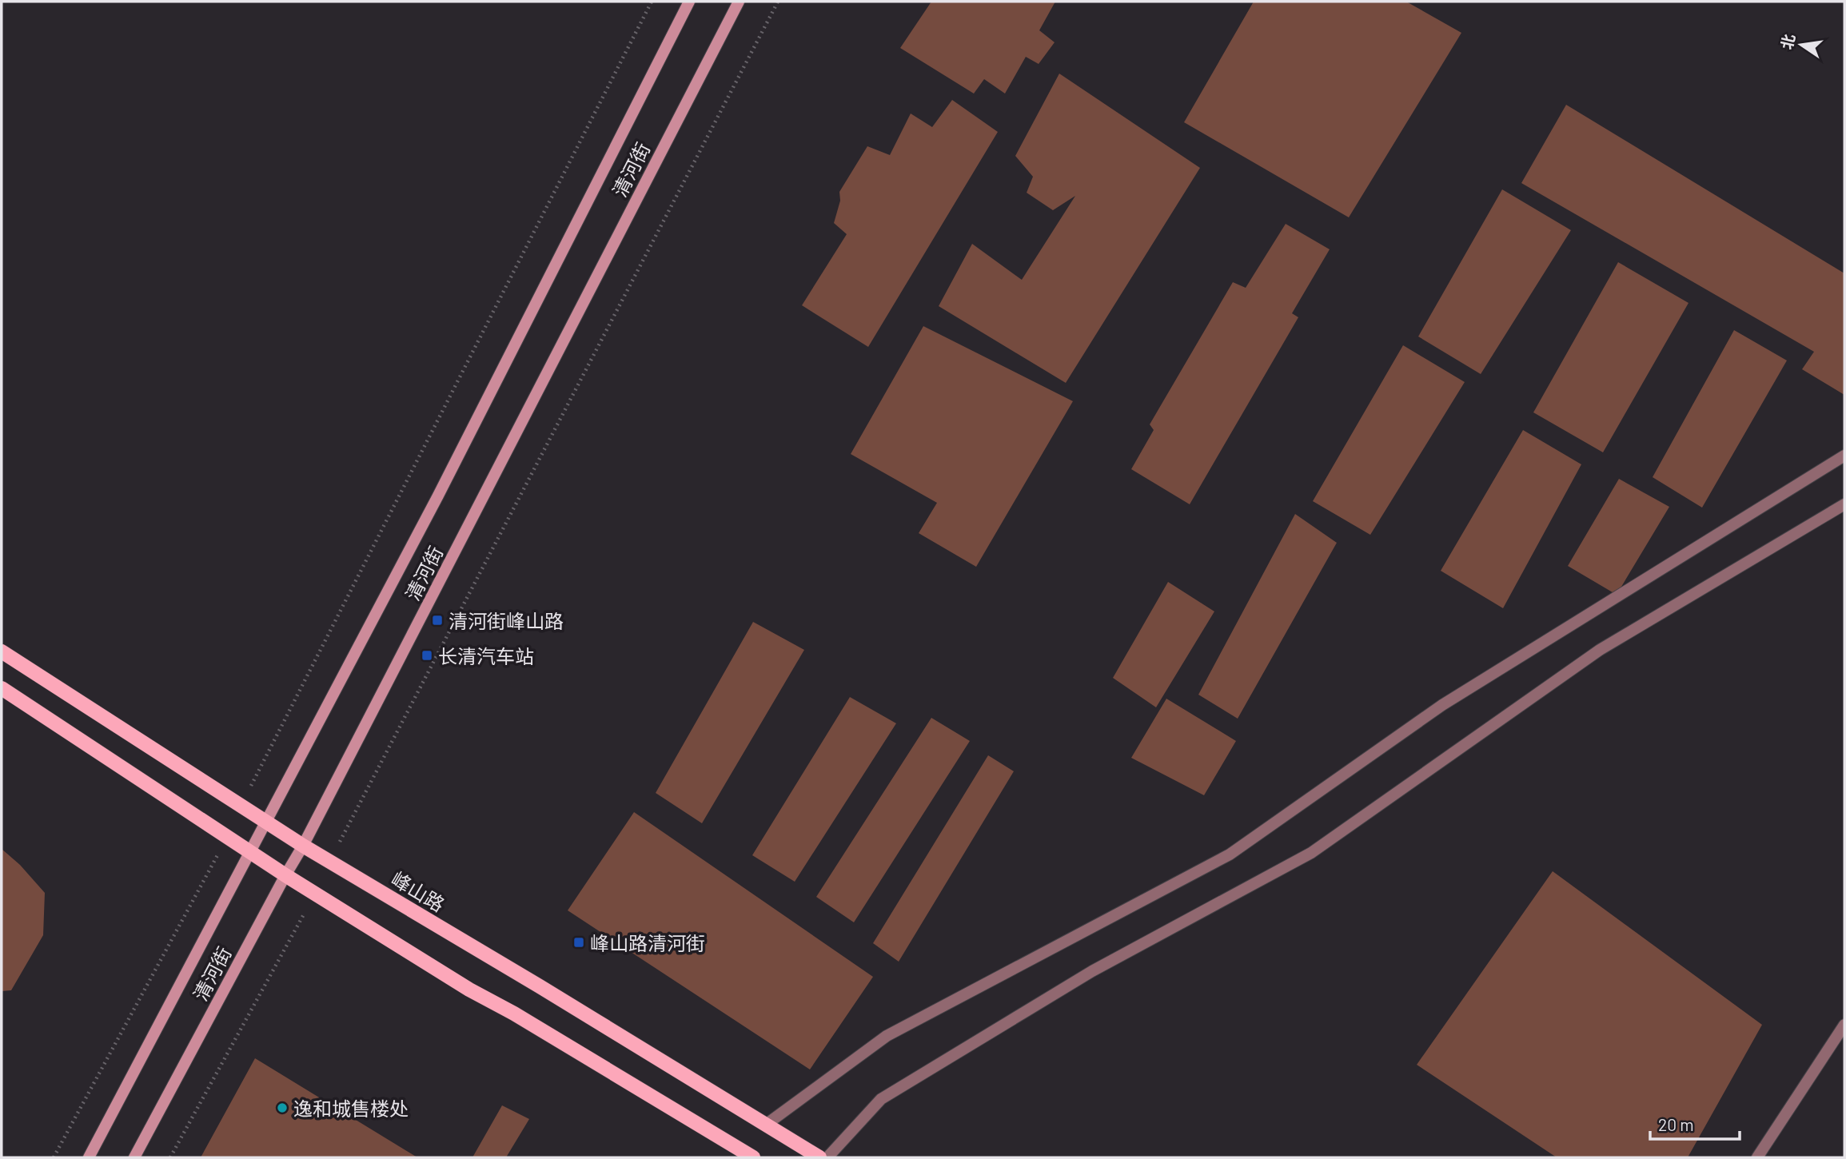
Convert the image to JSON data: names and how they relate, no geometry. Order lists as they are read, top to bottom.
{
  "streets": {
    "main road": ["清河街", "峰山路"]
  },
  "crossings": [
    ["清河街", "峰山路"]
  ],
  "places": {
    "transit": ["清河街峰山路", "长清汽车站", "峰山路清河街"],
    "other": ["逸和城售楼处"]
  },
  "scale_bar": "20 m",
  "north": "left"
}
